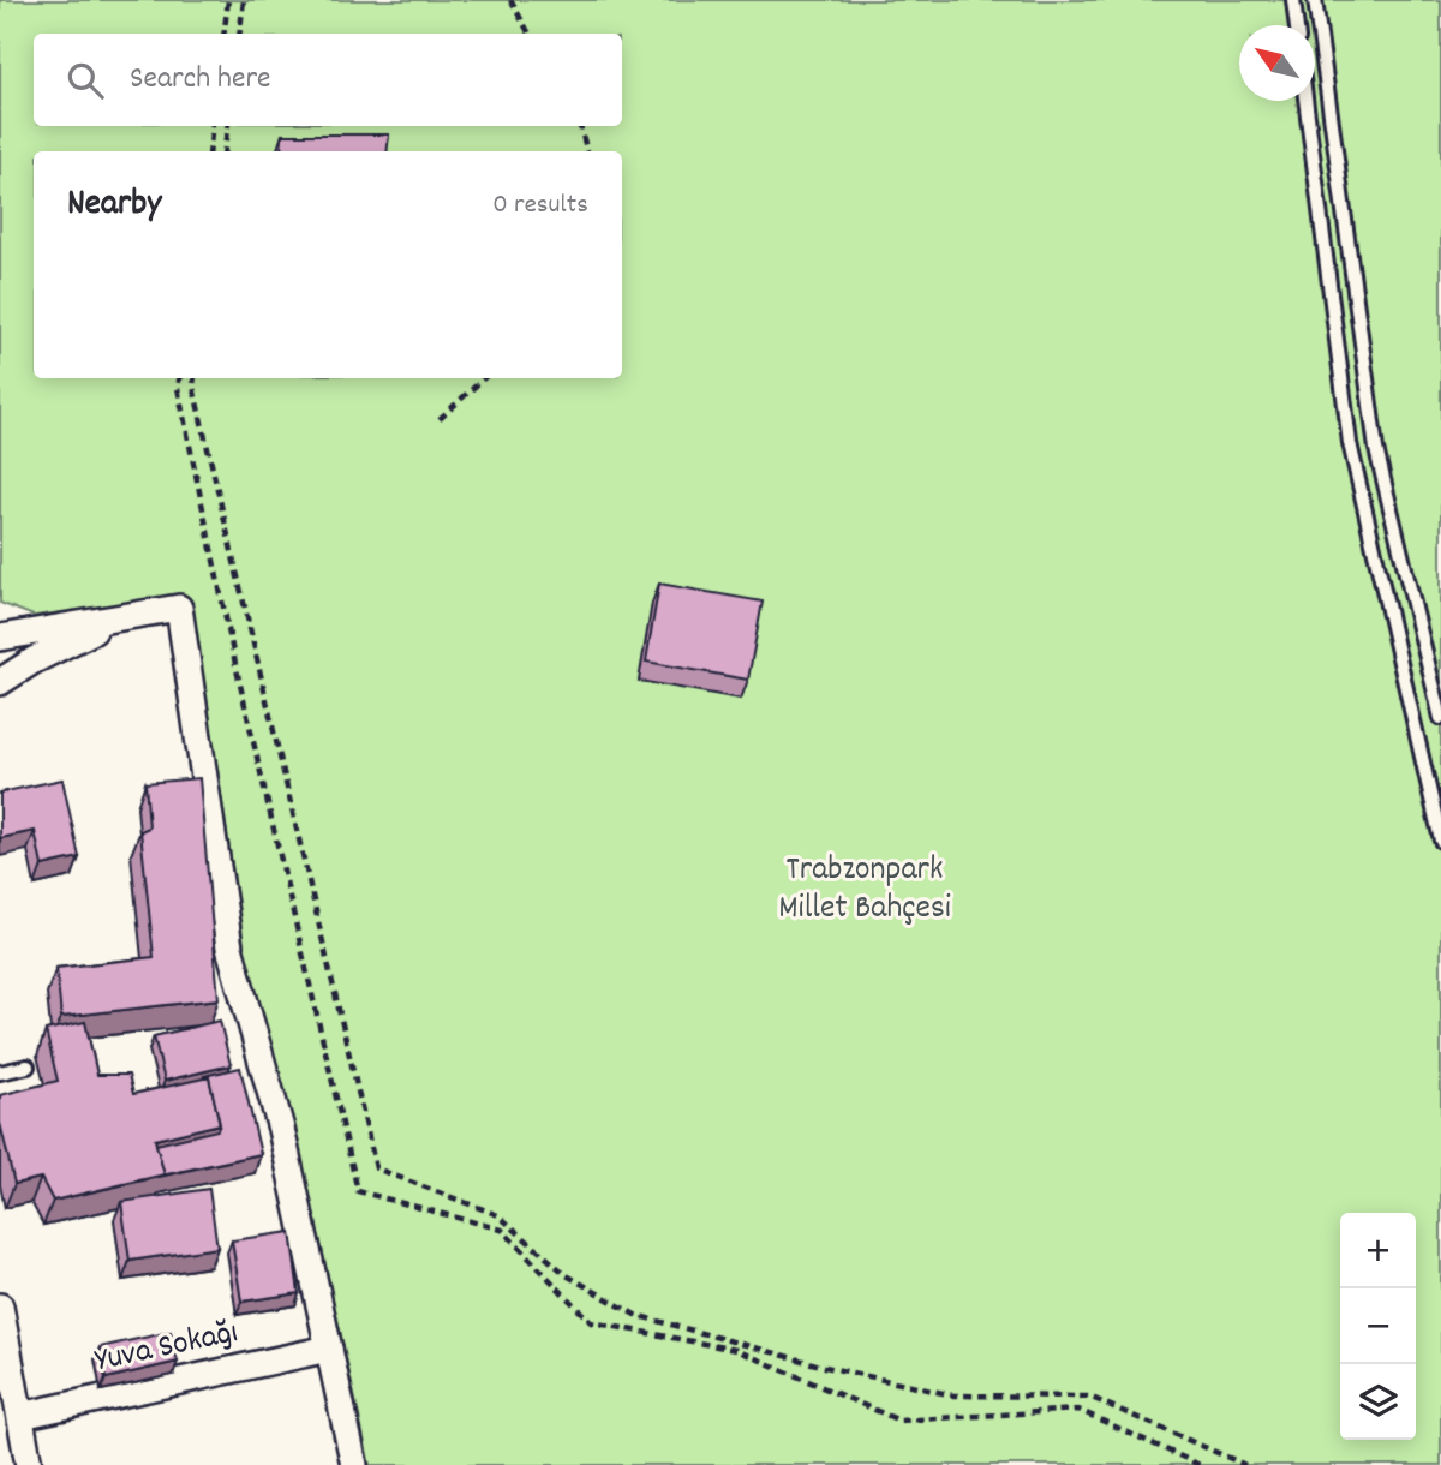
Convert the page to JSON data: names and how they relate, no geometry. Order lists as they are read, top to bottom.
{
  "streets": {
    "street": ["Yuva Sokağı"]
  },
  "parks": ["Trabzonpark Millet Bahçesi"],
  "north": "top left",
  "page": {
    "search": "Search here",
    "heading": ["Nearby", "0 results"],
    "map_buttons": ["+", "−"]
  }
}
